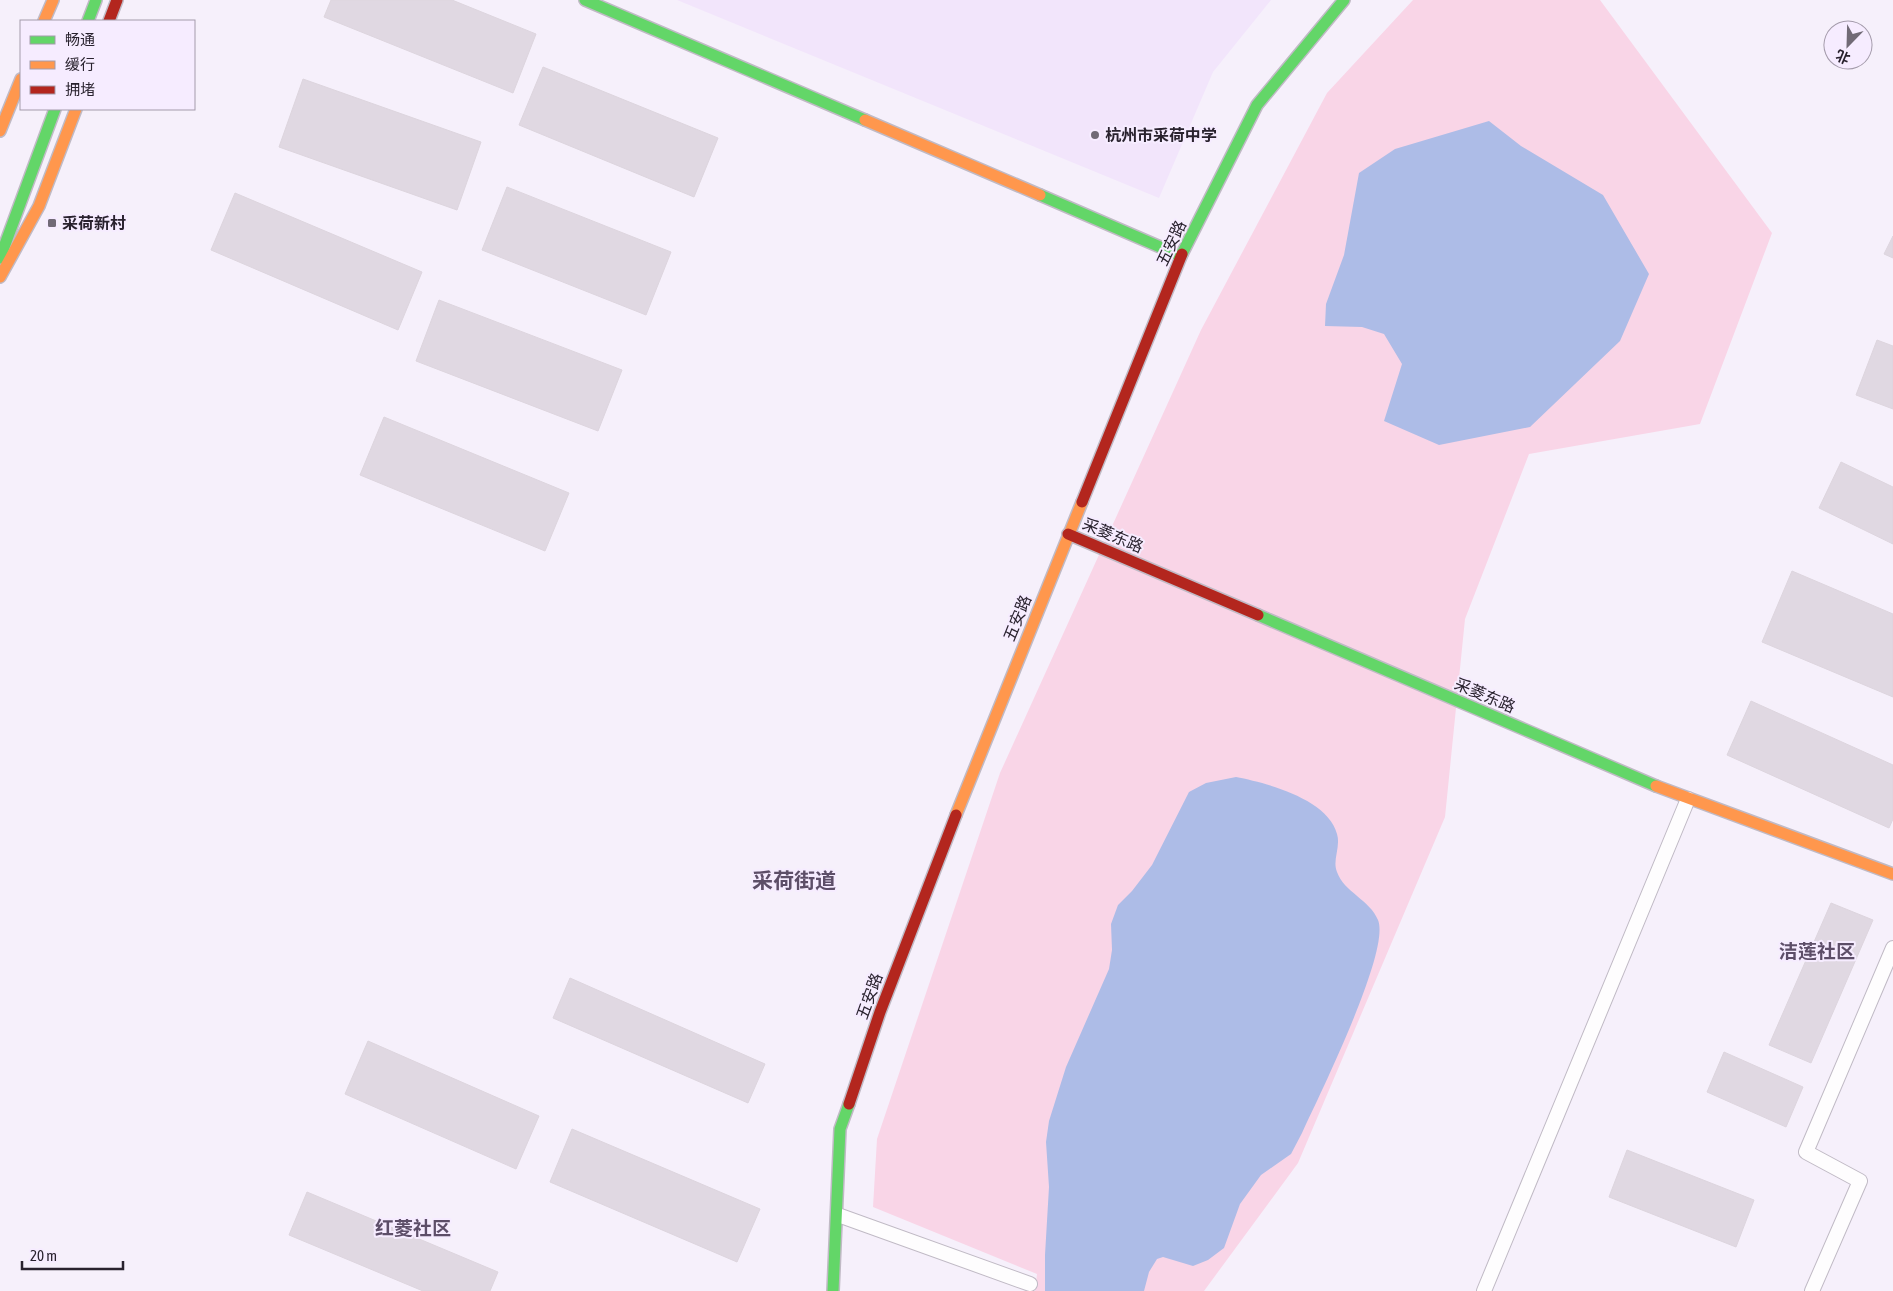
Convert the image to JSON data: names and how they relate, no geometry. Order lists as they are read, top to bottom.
{
  "streets": {
    "main road": ["五安路", "采菱东路"]
  },
  "crossings": [
    ["五安路", "采菱东路"]
  ],
  "districts": ["采荷街道", "洁莲社区", "红菱社区"],
  "places": {
    "other": ["杭州市采荷中学"],
    "transit": ["采荷新村"]
  },
  "legend": ["畅通", "缓行", "拥堵"],
  "scale_bar": "20 m",
  "north": "bottom left"
}
